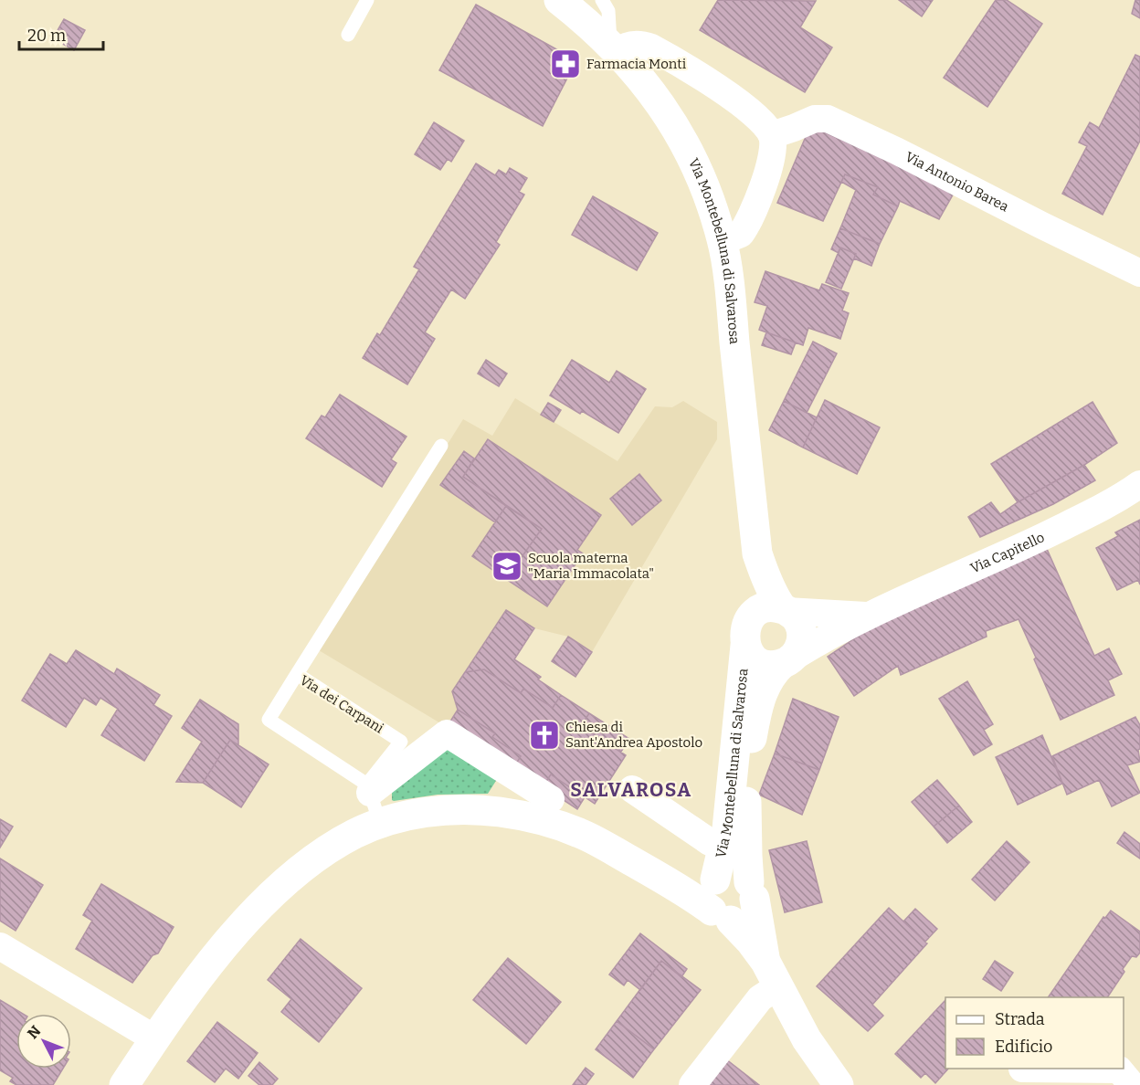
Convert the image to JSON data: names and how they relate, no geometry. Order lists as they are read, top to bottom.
{
  "streets": {
    "street": ["Via Antonio Barea", "Via Montebelluna di Salvarosa", "Via Capitello"],
    "lane": ["Via dei Carpani"]
  },
  "crossings": [
    ["Via Montebelluna di Salvarosa", "Via Capitello"]
  ],
  "districts": ["SALVAROSA"],
  "places": {
    "pharmacy": ["Farmacia Monti"],
    "school or university": ["Scuola materna \"Maria Immacolata\""],
    "church": ["Chiesa di Sant'Andrea Apostolo"]
  },
  "legend": ["Strada", "Edificio"],
  "scale_bar": "20 m",
  "north": "top left"
}
